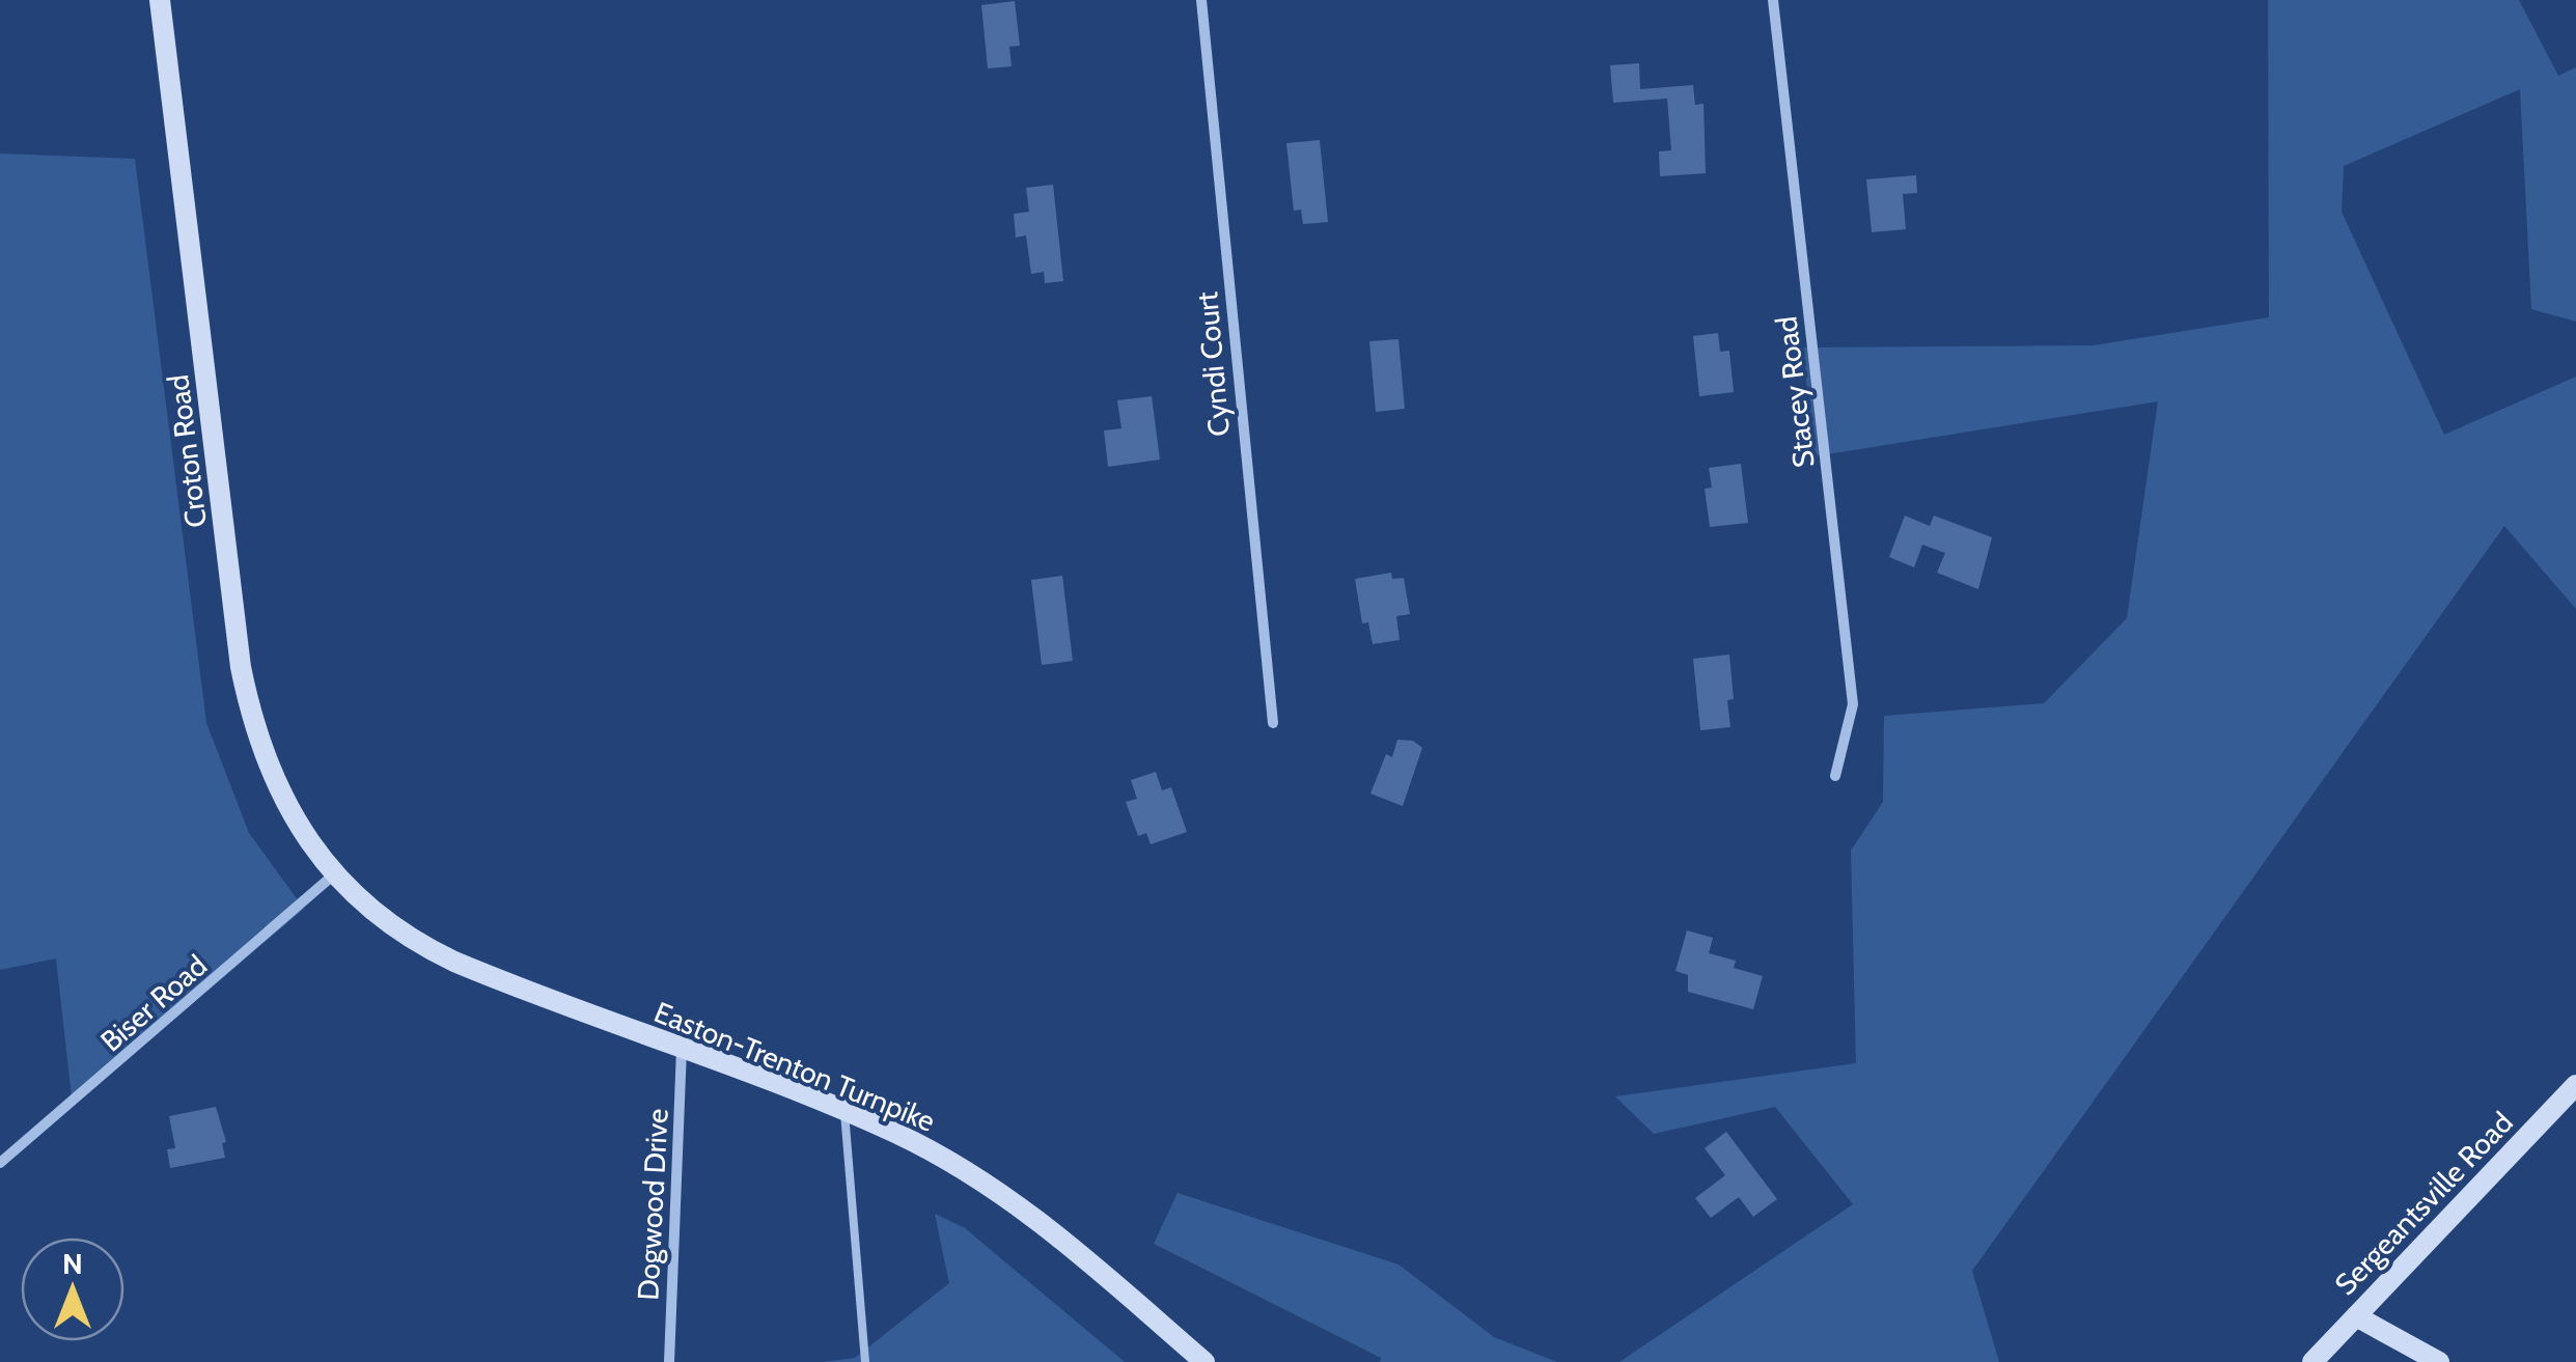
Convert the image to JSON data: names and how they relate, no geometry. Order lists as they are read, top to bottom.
{
  "streets": {
    "main road": ["Croton Road", "Easton-Trenton Turnpike", "Sergeantsville Road"],
    "street": [
      "Cyndi Court",
      "Stacey Road",
      "Biser Road",
      "Dogwood Drive"
    ]
  },
  "crossings": [
    ["Croton Road", "Biser Road"],
    ["Croton Road", "Easton-Trenton Turnpike"],
    ["Biser Road", "Easton-Trenton Turnpike"],
    ["Easton-Trenton Turnpike", "Dogwood Drive"]
  ],
  "north": "top"
}
